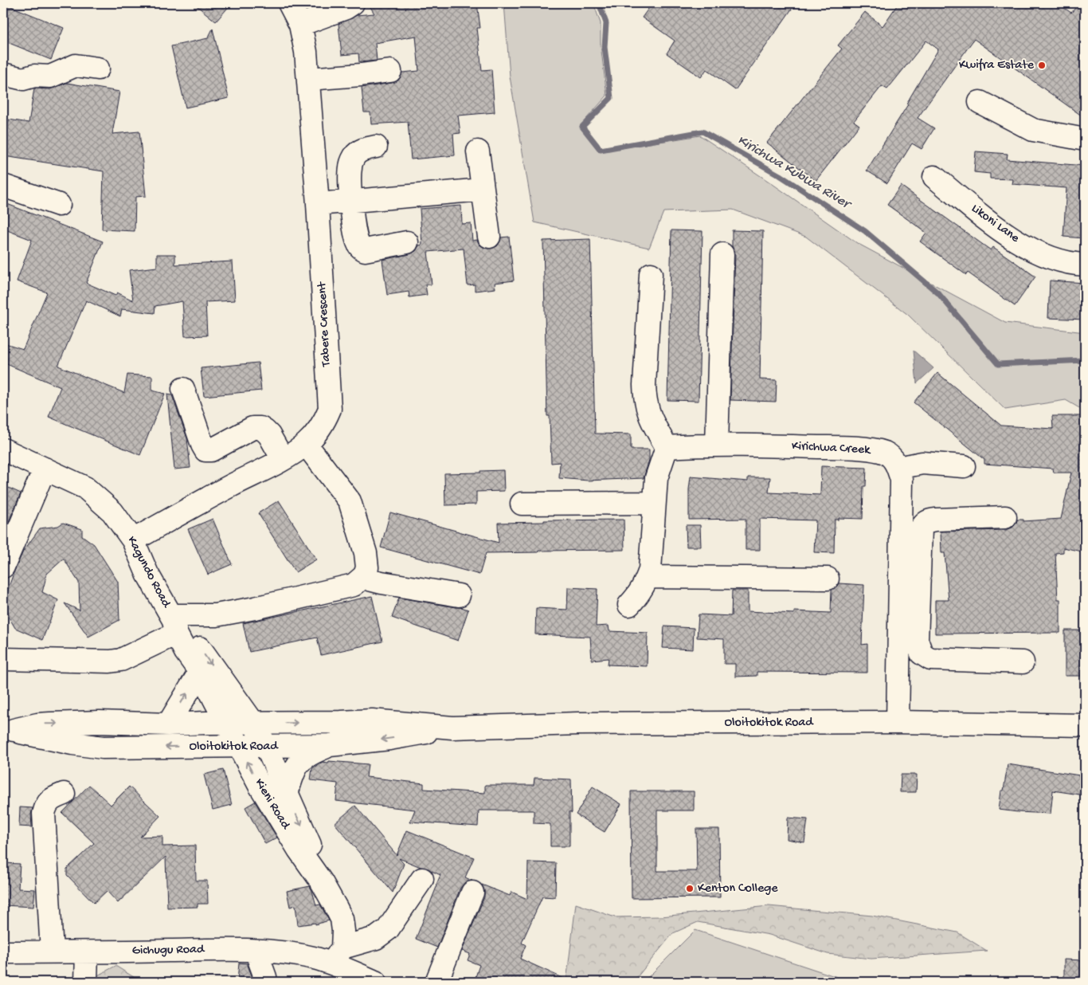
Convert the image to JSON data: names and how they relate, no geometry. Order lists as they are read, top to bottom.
{
  "streets": {
    "street": [
      "Likoni Lane",
      "Tabere Crescent",
      "Kirichwa Creek",
      "Kagundo Road",
      "Oloitokitok Road",
      "Kieni Road",
      "Gichugu Road"
    ]
  },
  "crossings": [
    ["Tabere Crescent", "Kagundo Road"],
    ["Kagundo Road", "Oloitokitok Road"],
    ["Kagundo Road", "Kieni Road"],
    ["Oloitokitok Road", "Kieni Road"],
    ["Kieni Road", "Gichugu Road"]
  ],
  "water": ["Kirichwa Kubwa River"],
  "places": ["Kwifra Estate", "Kenton College"]
}
